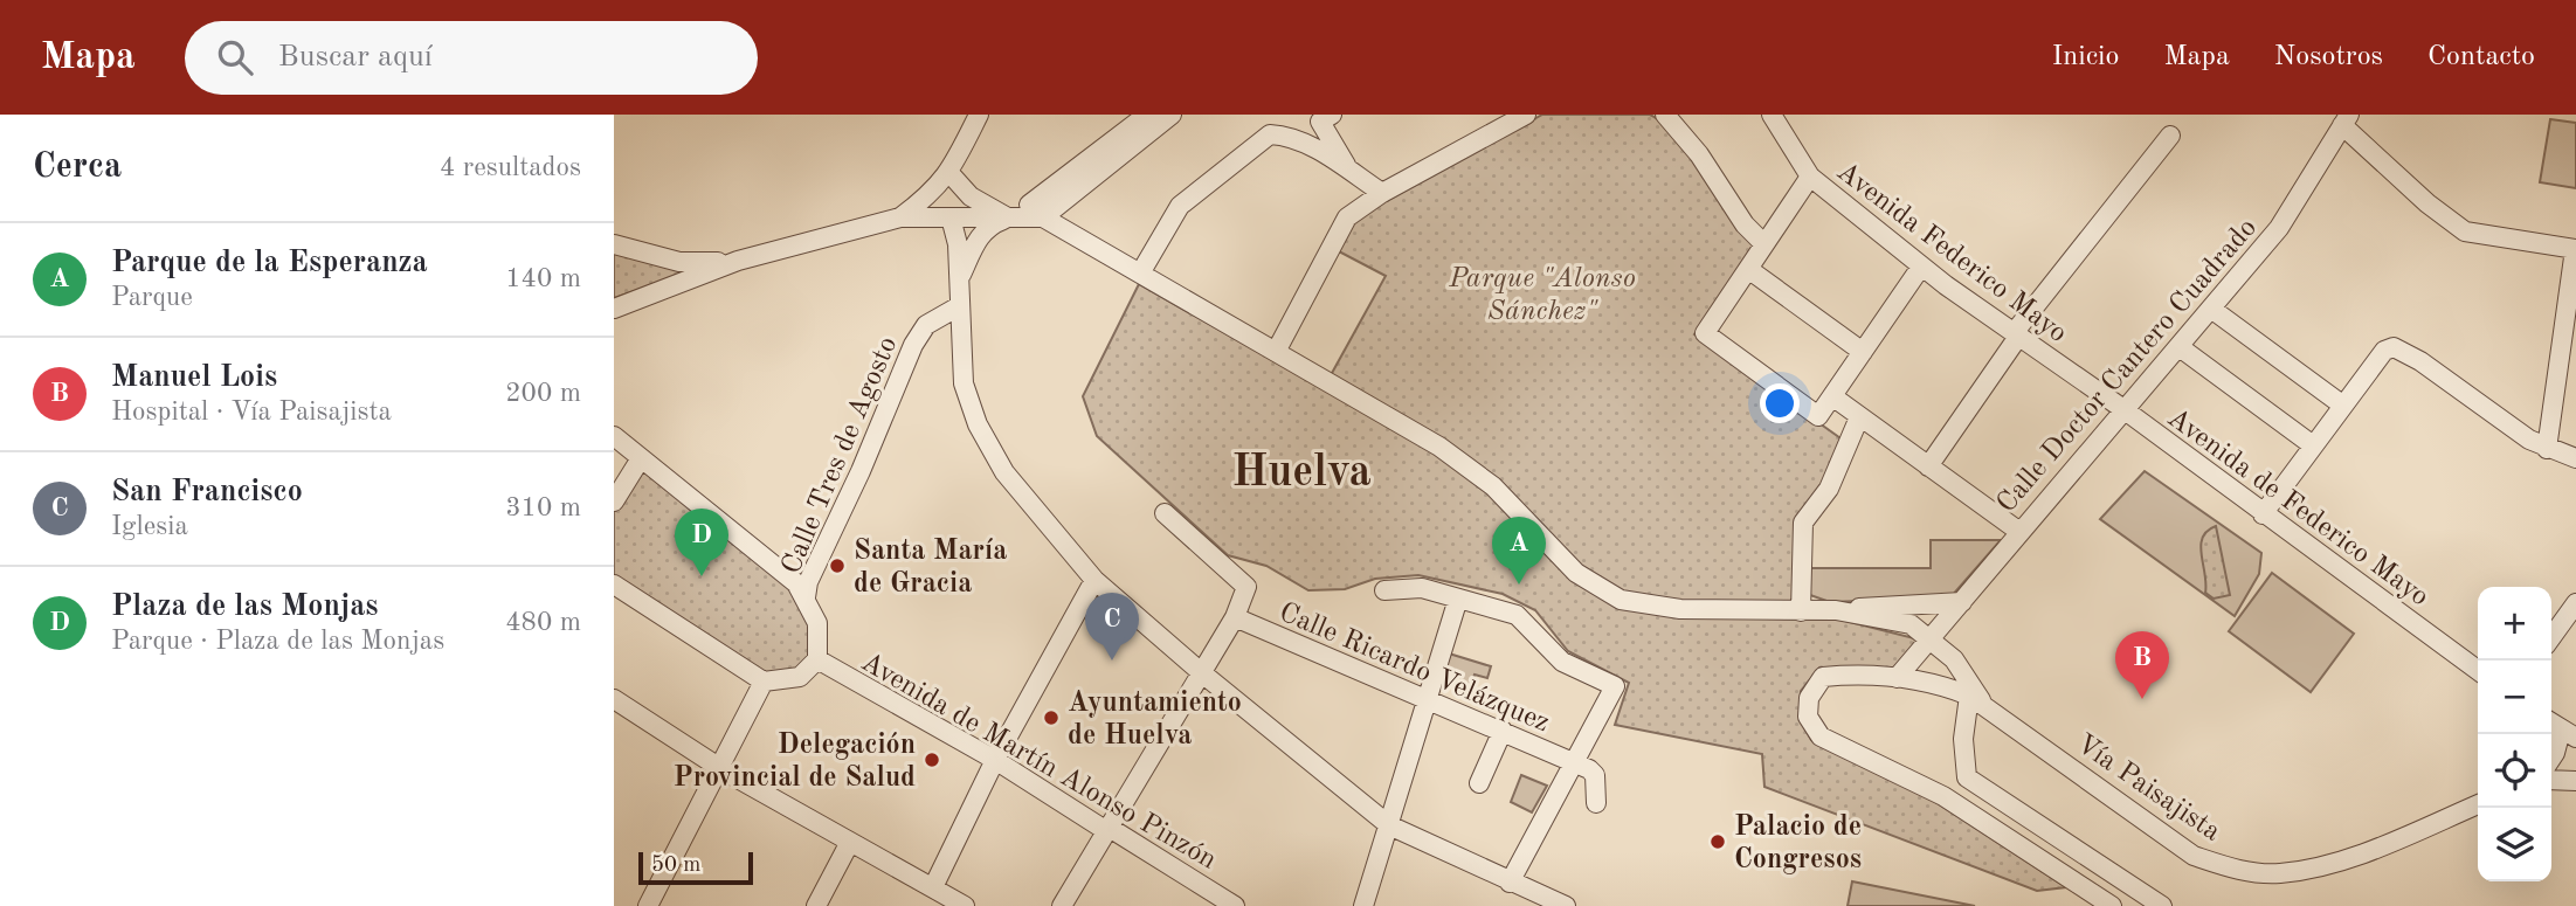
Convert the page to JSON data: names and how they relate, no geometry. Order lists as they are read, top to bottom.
{
  "streets": {
    "street": [
      "Avenida Federico Mayo",
      "Calle Doctor Cantero Cuadrado",
      "Calle Tres de Agosto",
      "Avenida de Federico Mayo",
      "Calle Ricardo Velázquez",
      "Avenida de Martín Alonso Pinzón",
      "Vía Paisajista"
    ]
  },
  "crossings": [
    ["Avenida Federico Mayo", "Calle Doctor Cantero Cuadrado"],
    ["Avenida Federico Mayo", "Avenida de Federico Mayo"],
    ["Calle Doctor Cantero Cuadrado", "Avenida de Federico Mayo"]
  ],
  "districts": ["Huelva"],
  "parks": ["Parque \"Alonso Sánchez\""],
  "places": [
    "Santa María de Gracia",
    "Ayuntamiento de Huelva",
    "Delegación Provincial de Salud",
    "Palacio de Congresos"
  ],
  "scale_bar": "50 m",
  "page": {
    "header": "Mapa",
    "search": "Buscar aquí",
    "nav": [
      "Inicio",
      "Mapa",
      "Nosotros",
      "Contacto"
    ],
    "heading": ["Cerca", "4 resultados"],
    "list": [
      {
        "mark": "A",
        "name": "Parque de la Esperanza",
        "note": "Parque",
        "value": "140 m"
      },
      {
        "mark": "B",
        "name": "Manuel Lois",
        "note": "Hospital · Vía Paisajista",
        "value": "200 m"
      },
      {
        "mark": "C",
        "name": "San Francisco",
        "note": "Iglesia",
        "value": "310 m"
      },
      {
        "mark": "D",
        "name": "Plaza de las Monjas",
        "note": "Parque · Plaza de las Monjas",
        "value": "480 m"
      }
    ],
    "pins": [
      "D",
      "A",
      "C",
      "B"
    ],
    "map_buttons": ["+", "−"],
    "scale": "50 m"
  }
}
